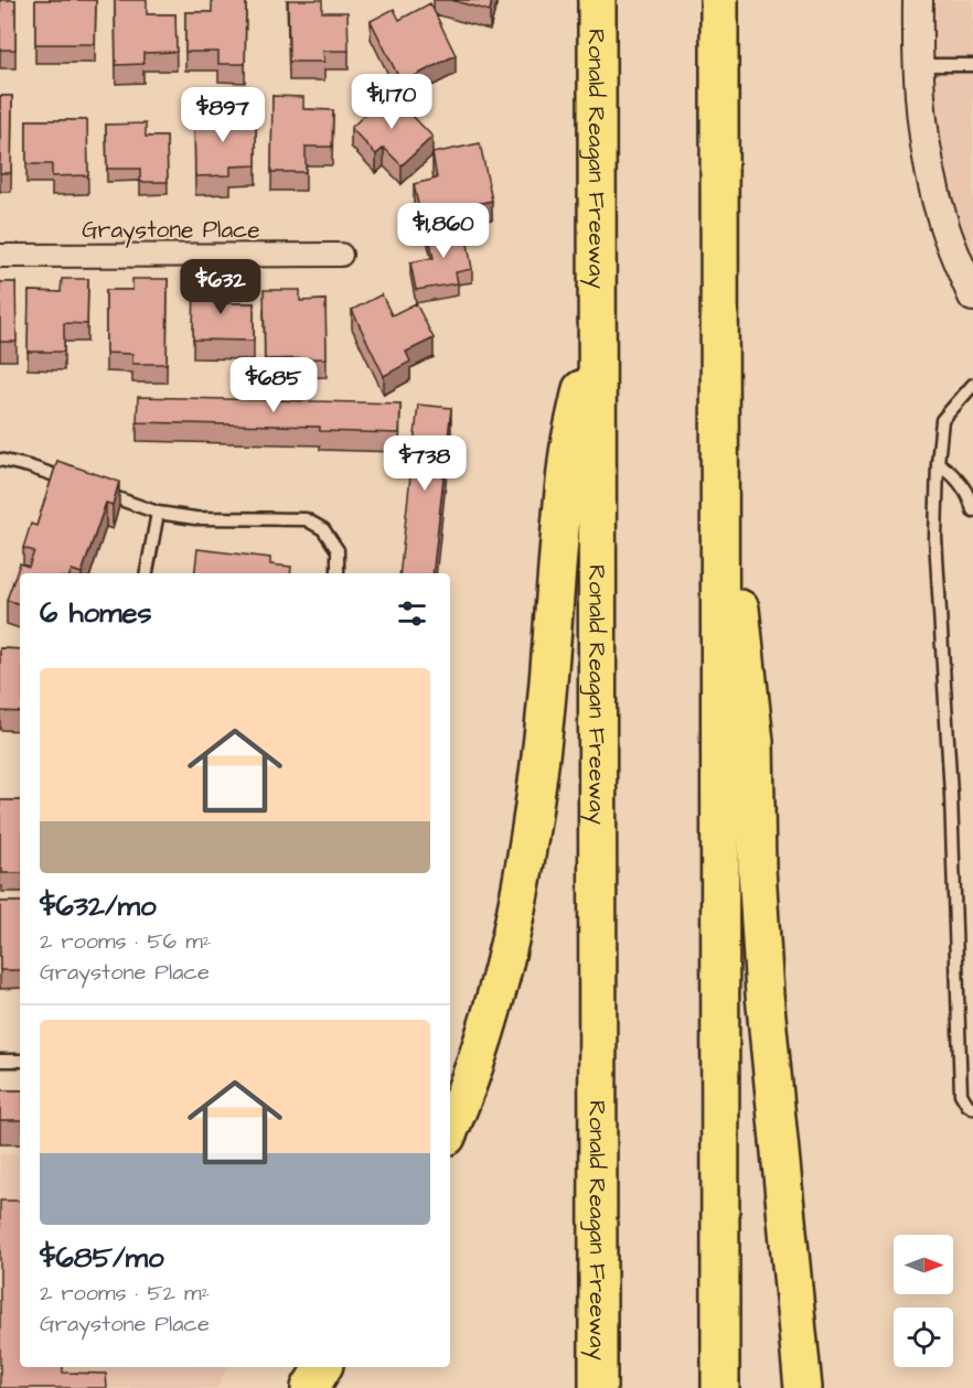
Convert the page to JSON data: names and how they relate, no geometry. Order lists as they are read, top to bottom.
{
  "streets": {
    "highway": ["Ronald Reagan Freeway"],
    "street": ["Graystone Place"]
  },
  "north": "right",
  "page": {
    "price": [
      "$1,170",
      "$897",
      "$1,860",
      "$632",
      "$685",
      "$738"
    ],
    "heading": "6 homes",
    "list": [
      {
        "name": "$632/mo",
        "note": "2 rooms · 56 m² · Graystone Place"
      },
      {
        "name": "$685/mo",
        "note": "2 rooms · 52 m² · Graystone Place"
      }
    ]
  }
}
